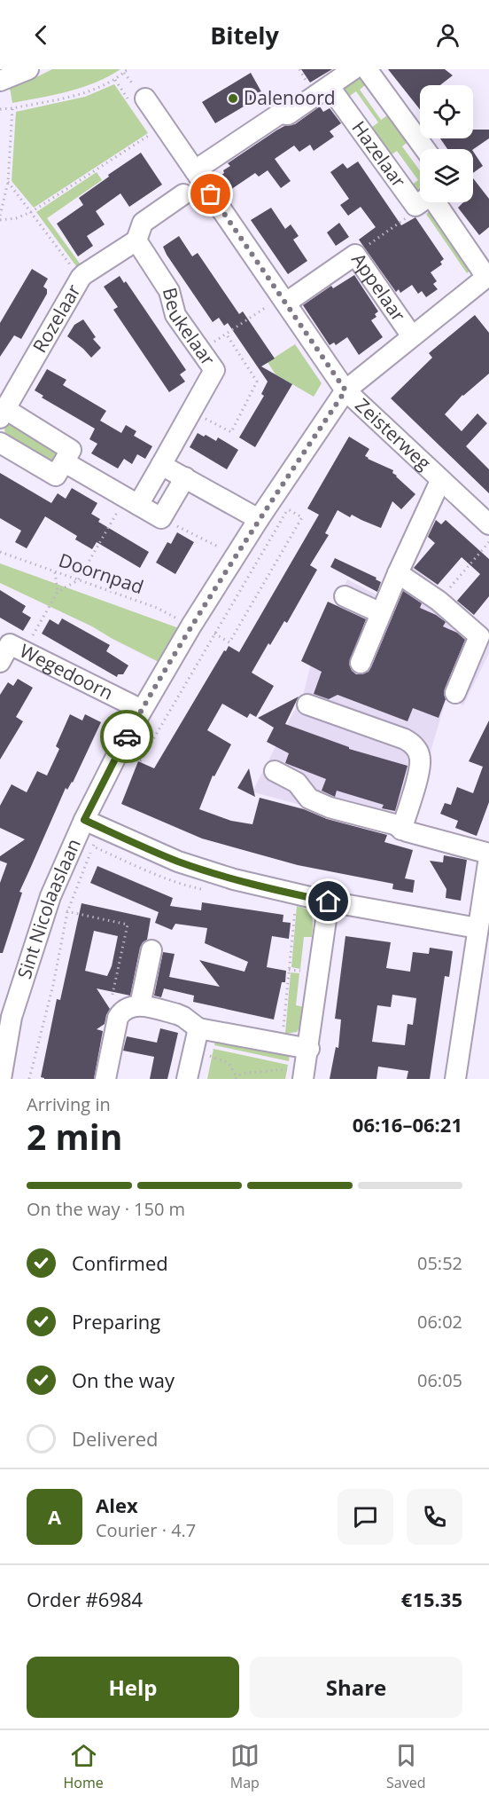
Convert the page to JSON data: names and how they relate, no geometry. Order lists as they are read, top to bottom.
{
  "streets": {
    "street": [
      "Hazelaar",
      "Appelaar",
      "Rozelaar",
      "Beukelaar",
      "Zeisterweg",
      "Wegedoorn",
      "Sint Nicolaaslaan"
    ],
    "path": ["Doornpad"]
  },
  "crossings": [
    ["Hazelaar", "Sint Nicolaaslaan"],
    ["Appelaar", "Zeisterweg"],
    ["Appelaar", "Sint Nicolaaslaan"],
    ["Rozelaar", "Beukelaar"],
    ["Zeisterweg", "Sint Nicolaaslaan"],
    ["Doornpad", "Sint Nicolaaslaan"],
    ["Wegedoorn", "Sint Nicolaaslaan"]
  ],
  "places": ["Dalenoord"],
  "page": {
    "header": "Bitely",
    "heading": ["2 min", "Arriving in", "06:16–06:21"],
    "panel": [
      "Alex",
      "Courier · 4.7",
      "Order #6984",
      "€15.35"
    ],
    "bar": "On the way · 150 m",
    "list": [
      ["Confirmed", "05:52"],
      ["Preparing", "06:02"],
      ["On the way", "06:05"],
      "Delivered"
    ],
    "round": "A",
    "buttons": ["Help", "Share"],
    "tabs": ["Home", "Map", "Saved"]
  }
}
